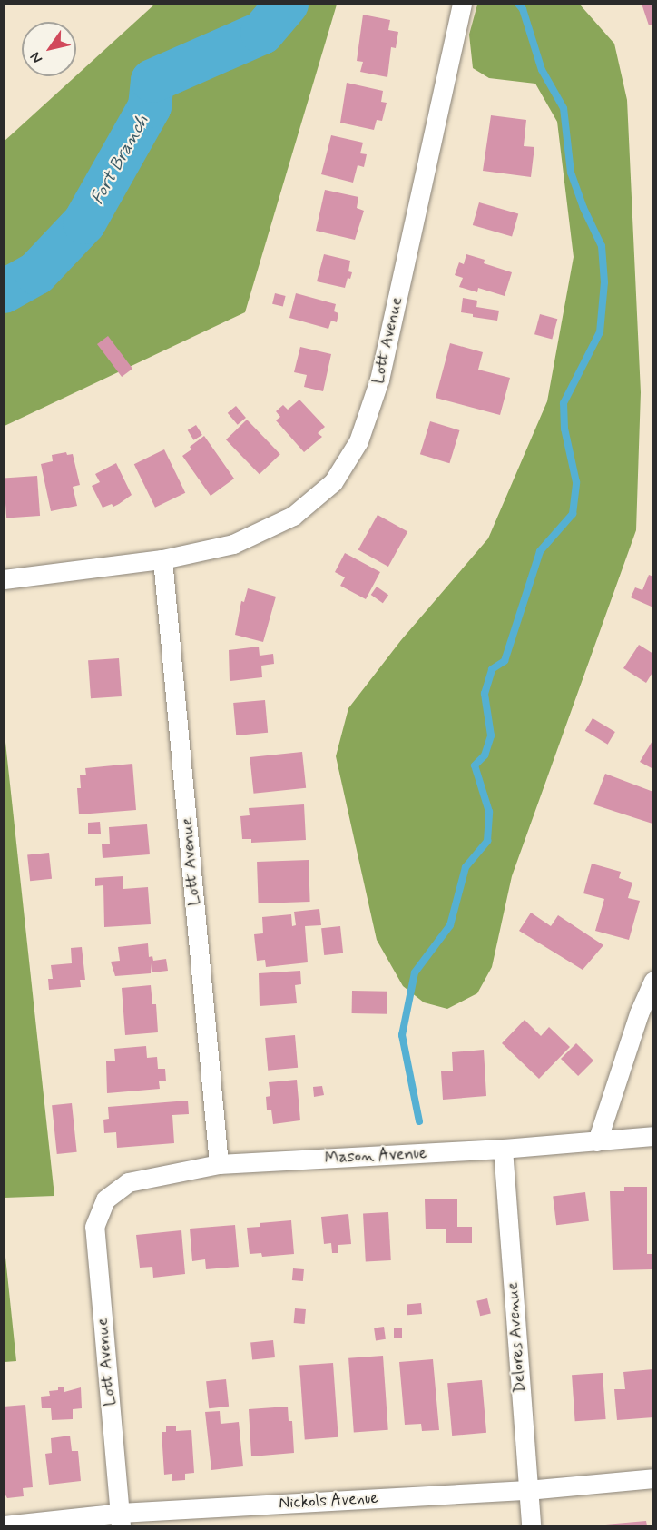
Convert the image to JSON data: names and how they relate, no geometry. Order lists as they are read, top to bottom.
{
  "streets": {
    "street": [
      "Lott Avenue",
      "Mason Avenue",
      "Delores Avenue",
      "Nickols Avenue"
    ]
  },
  "crossings": [
    ["Lott Avenue", "Mason Avenue"],
    ["Lott Avenue", "Nickols Avenue"],
    ["Mason Avenue", "Delores Avenue"],
    ["Delores Avenue", "Nickols Avenue"]
  ],
  "water": ["Fort Branch"],
  "north": "bottom left"
}
